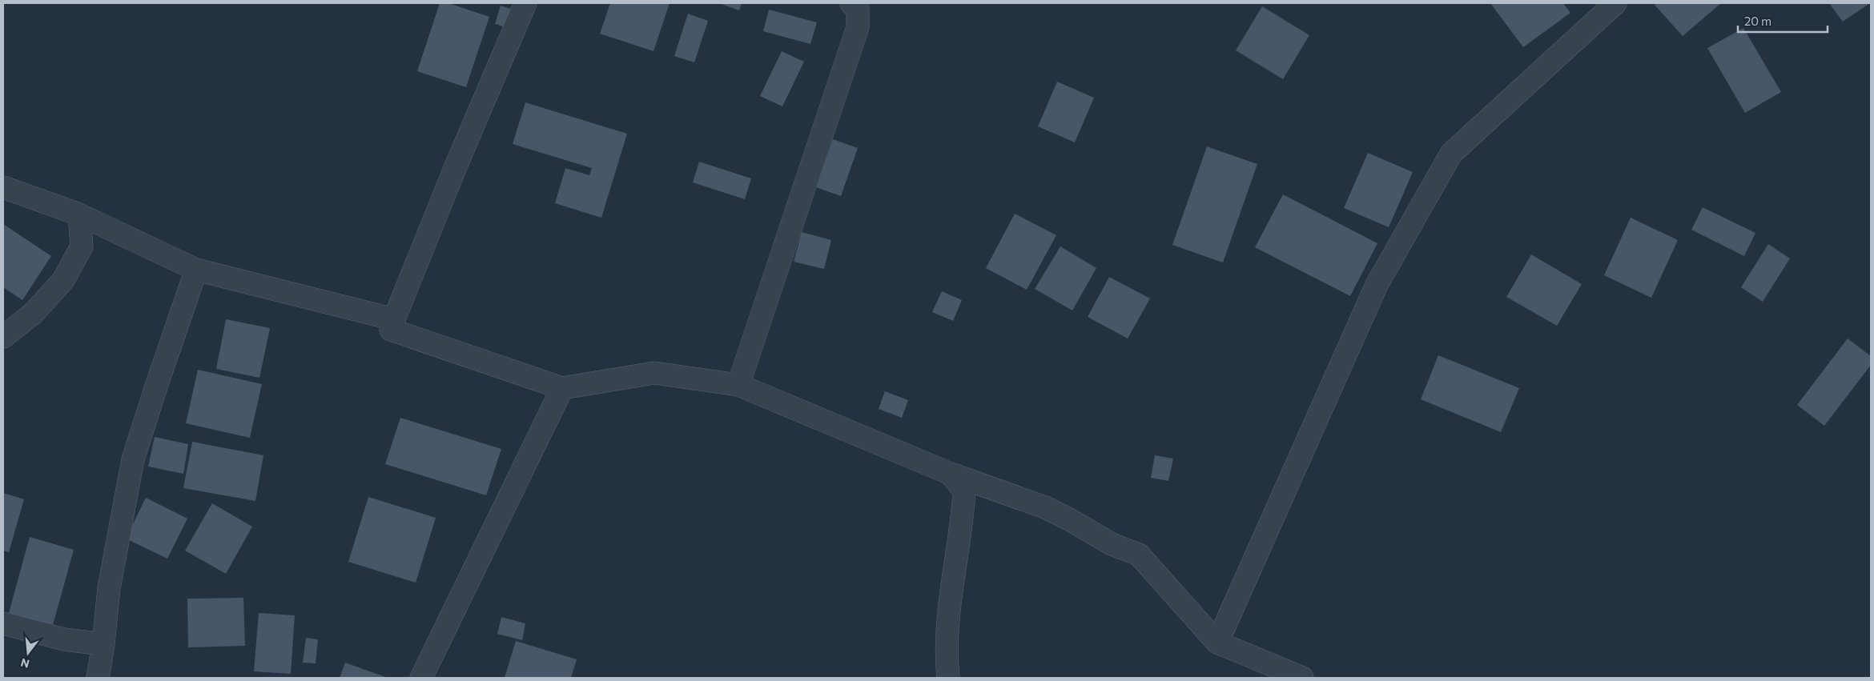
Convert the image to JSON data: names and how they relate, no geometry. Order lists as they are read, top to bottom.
{
  "scale_bar": "20 m",
  "north": "bottom"
}
